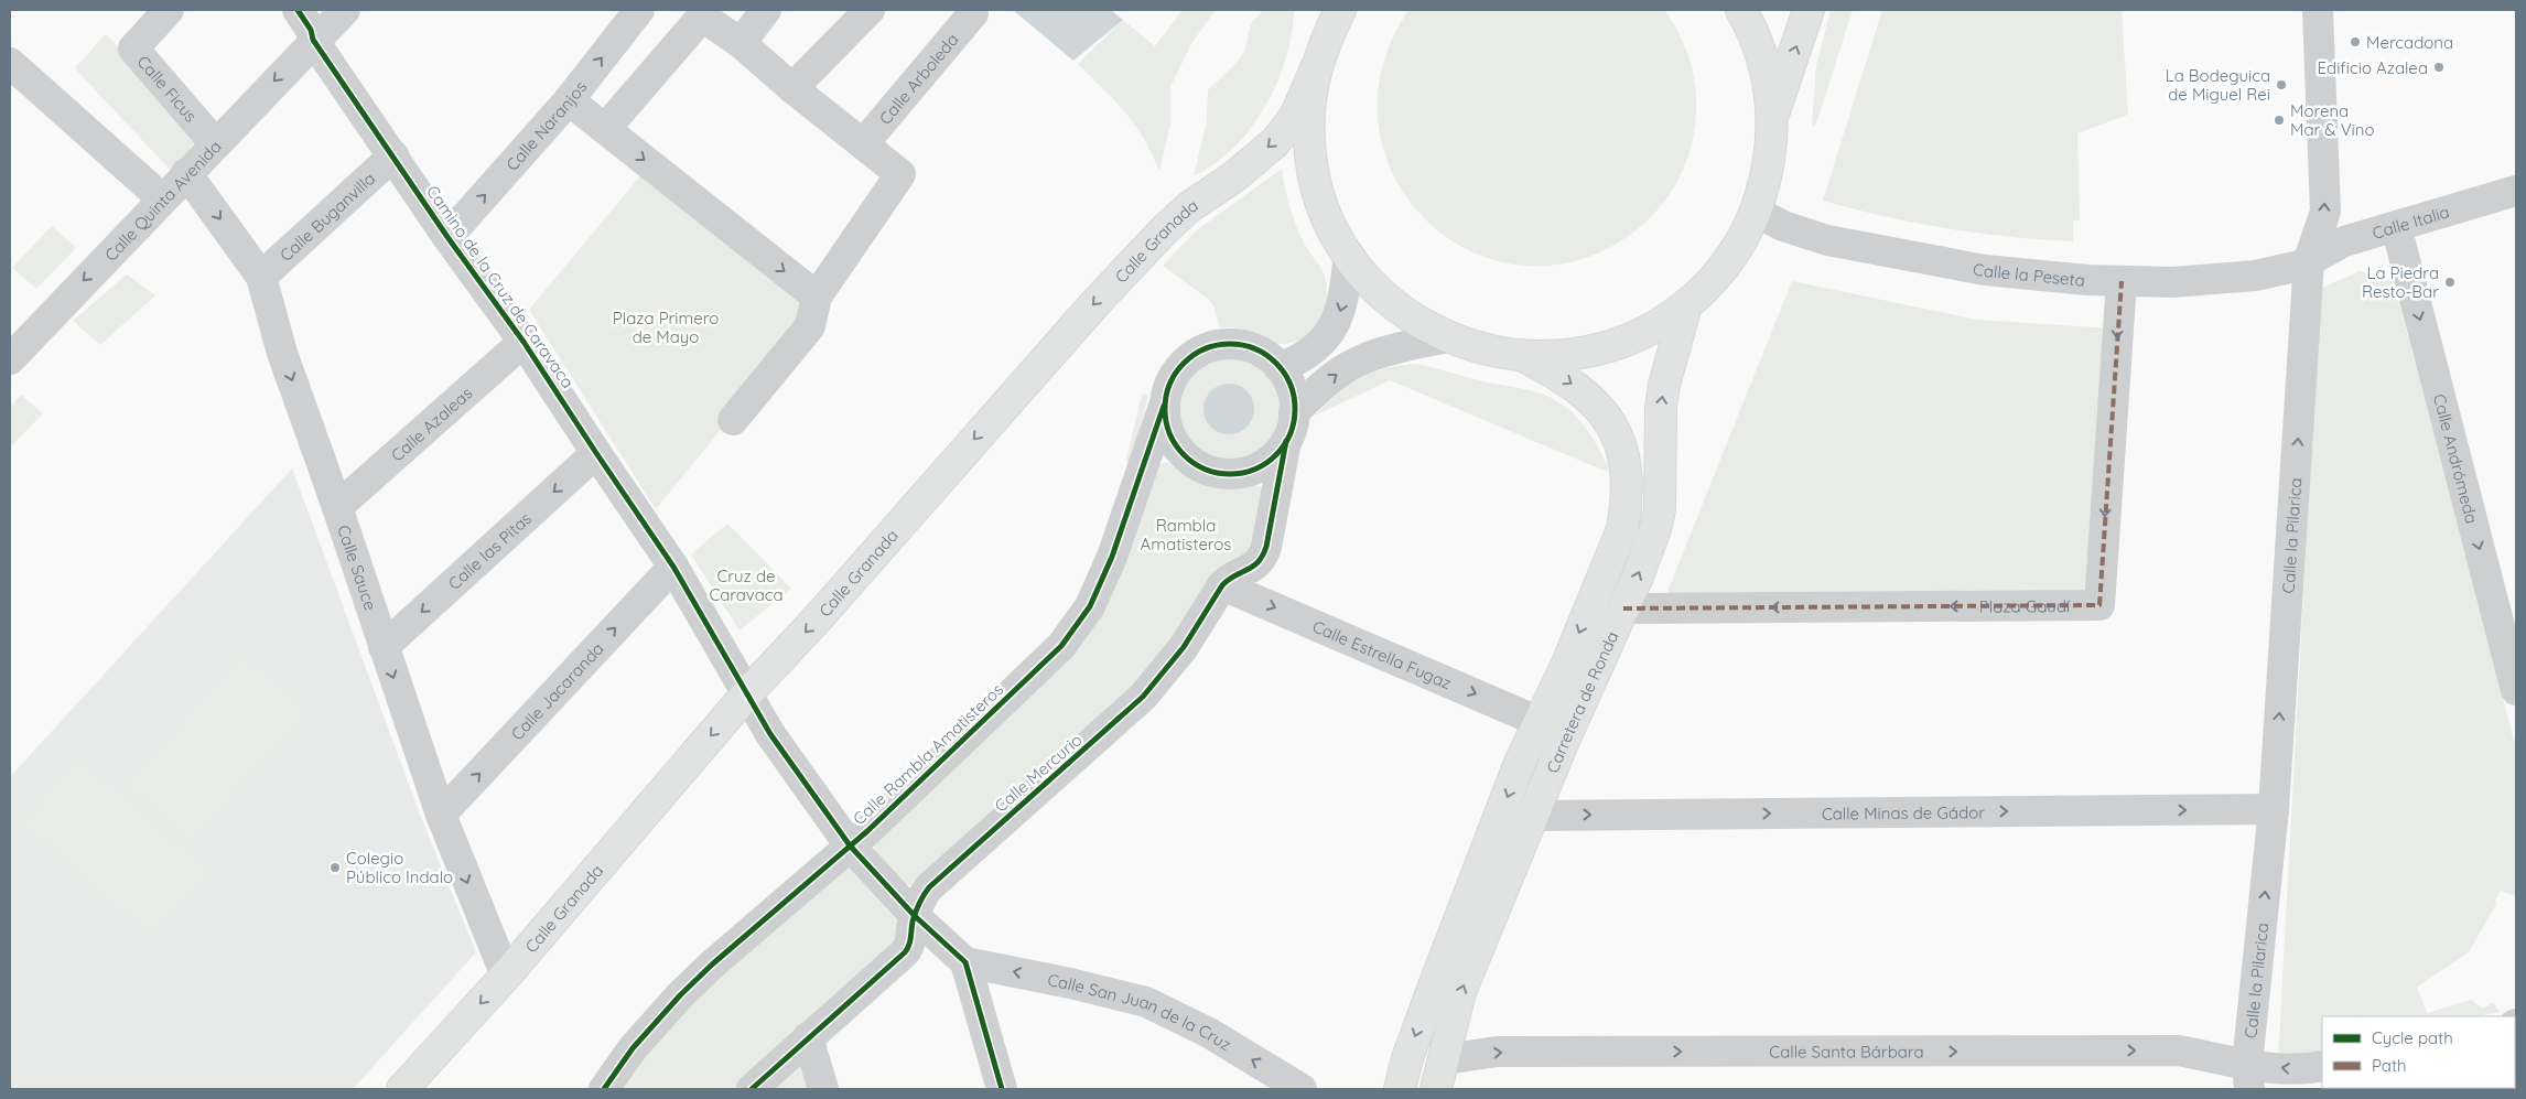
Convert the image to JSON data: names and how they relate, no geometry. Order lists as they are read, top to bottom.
{
  "streets": {
    "main road": ["Calle Granada", "Carretera de Ronda"],
    "street": [
      "Calle Arboleda",
      "Calle Ficus",
      "Calle Naranjos",
      "Calle Quinta Avenida",
      "Calle Buganvilla",
      "Calle Italia",
      "Calle la Peseta",
      "Camino de la Cruz de Caravaca",
      "Calle Azaleas",
      "Calle Andrómeda",
      "Calle la Pilarica",
      "Calle las Pitas",
      "Calle Sauce",
      "Plaza Gaudí",
      "Calle Estrella Fugaz",
      "Calle Jacaranda",
      "Calle Rambla Amatisteros",
      "Calle Mercurio",
      "Calle Minas de Gádor",
      "Calle San Juan de la Cruz",
      "Calle Santa Bárbara"
    ]
  },
  "crossings": [
    ["Calle Ficus", "Calle Quinta Avenida"],
    ["Calle Naranjos", "Camino de la Cruz de Caravaca"],
    ["Calle Quinta Avenida", "Camino de la Cruz de Caravaca"],
    ["Calle Quinta Avenida", "Calle Sauce"],
    ["Calle Buganvilla", "Camino de la Cruz de Caravaca"],
    ["Calle Buganvilla", "Calle Sauce"],
    ["Calle Italia", "Calle la Peseta"],
    ["Calle Italia", "Calle Andrómeda"],
    ["Calle Italia", "Calle la Pilarica"],
    ["Calle Granada", "Camino de la Cruz de Caravaca"],
    ["Calle Granada", "Calle Sauce"],
    ["Calle la Peseta", "Calle la Pilarica"],
    ["Calle la Peseta", "Plaza Gaudí"],
    ["Camino de la Cruz de Caravaca", "Calle Azaleas"],
    ["Camino de la Cruz de Caravaca", "Calle las Pitas"],
    ["Camino de la Cruz de Caravaca", "Calle Jacaranda"],
    ["Camino de la Cruz de Caravaca", "Calle Rambla Amatisteros"],
    ["Camino de la Cruz de Caravaca", "Calle Mercurio"],
    ["Camino de la Cruz de Caravaca", "Calle San Juan de la Cruz"],
    ["Calle Azaleas", "Calle Sauce"],
    ["Calle la Pilarica", "Calle Minas de Gádor"],
    ["Calle la Pilarica", "Calle Santa Bárbara"],
    ["Calle las Pitas", "Calle Sauce"],
    ["Calle Sauce", "Calle Jacaranda"],
    ["Plaza Gaudí", "Carretera de Ronda"],
    ["Calle Estrella Fugaz", "Carretera de Ronda"],
    ["Calle Estrella Fugaz", "Calle Mercurio"],
    ["Carretera de Ronda", "Calle Minas de Gádor"],
    ["Carretera de Ronda", "Calle Santa Bárbara"],
    ["Calle Rambla Amatisteros", "Calle Mercurio"]
  ],
  "one_way": [
    "Calle Naranjos",
    "Calle Quinta Avenida",
    "Calle Granada",
    "Calle Andrómeda",
    "Calle la Pilarica",
    "Calle las Pitas",
    "Calle Sauce",
    "Calle Estrella Fugaz",
    "Calle Jacaranda",
    "Calle Minas de Gádor",
    "Calle San Juan de la Cruz",
    "Calle Santa Bárbara"
  ],
  "parks": ["Plaza Primero de Mayo", "Rambla Amatisteros", "Cruz de Caravaca"],
  "places": [
    "Mercadona",
    "Edificio Azalea",
    "La Bodeguica de Miguel Rei",
    "Morena Mar & Vino",
    "La Piedra Resto-Bar",
    "Colegio Público Indalo"
  ],
  "legend": ["Cycle path", "Path"]
}
